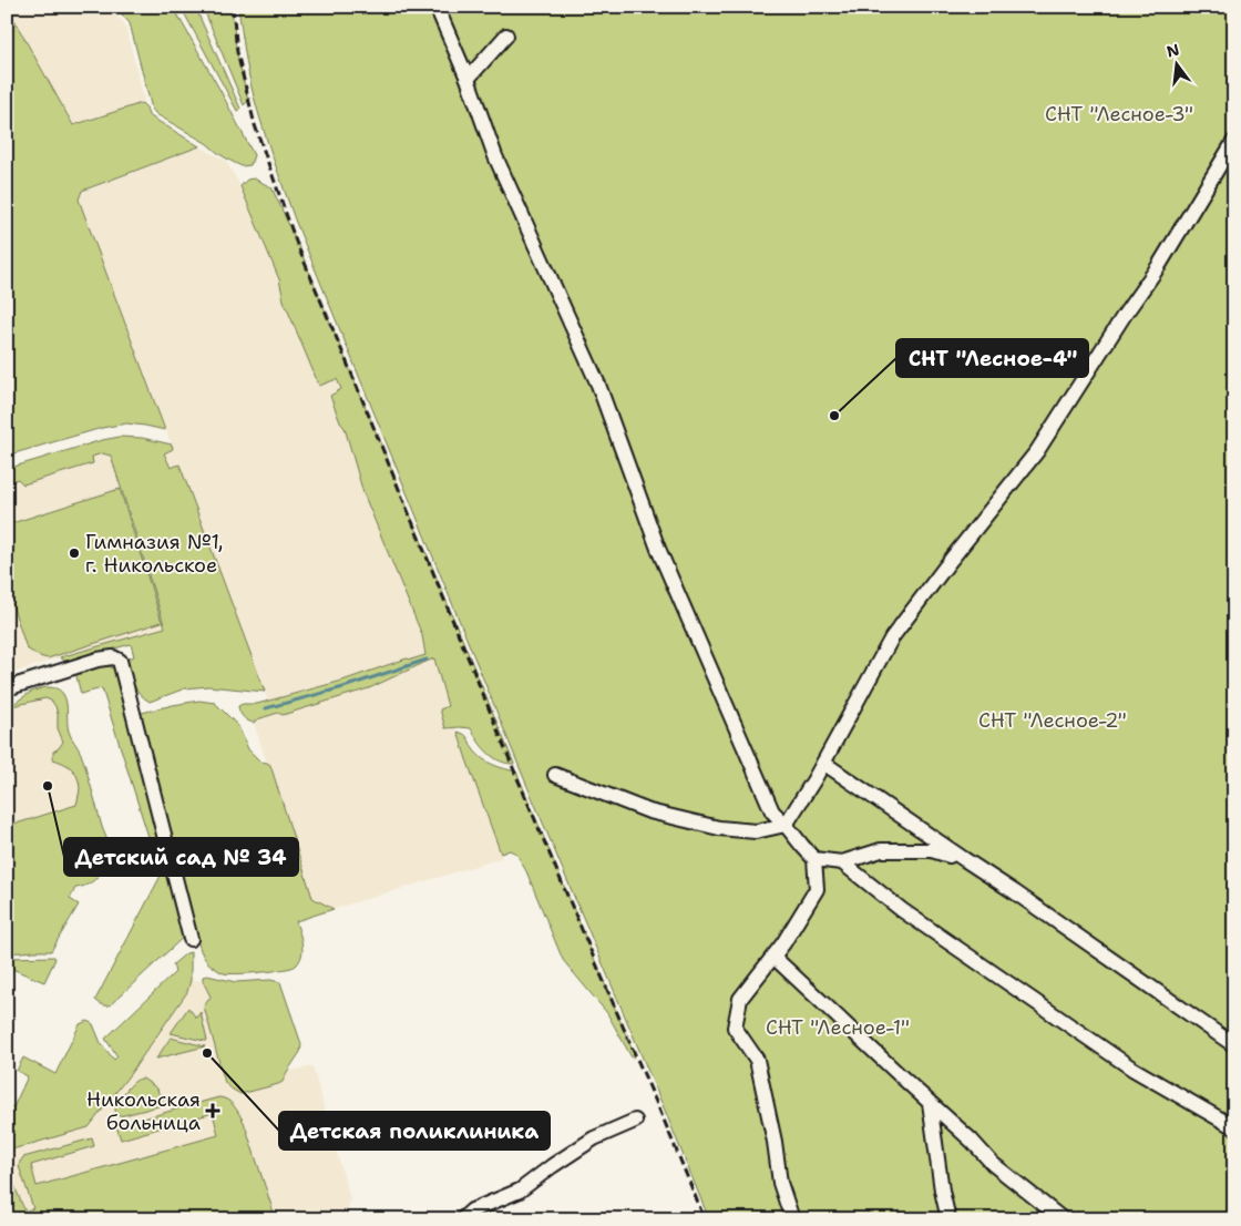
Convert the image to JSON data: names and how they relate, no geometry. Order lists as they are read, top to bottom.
{
  "parks": ["СНТ \"Лесное-3\"", "СНТ \"Лесное-2\"", "СНТ \"Лесное-1\""],
  "places": {
    "other": [
      "СНТ \"Лесное-4\"",
      "Гимназия №1, г. Никольское",
      "Детский сад № 34",
      "Детская поликлиника"
    ],
    "health": ["Никольская больница"]
  },
  "north": "top"
}
